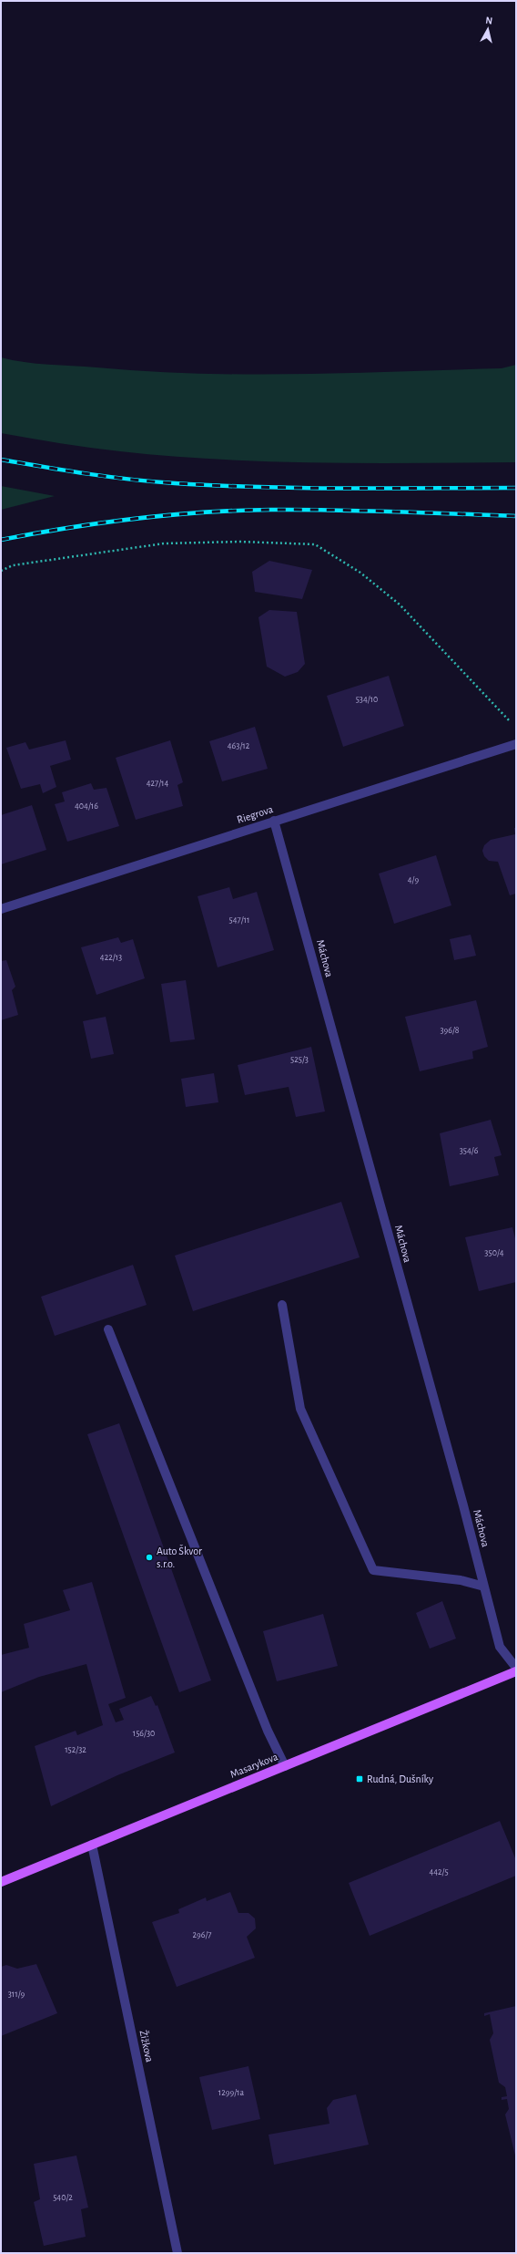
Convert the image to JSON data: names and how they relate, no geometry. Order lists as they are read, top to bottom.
{
  "streets": {
    "main road": ["Masarykova"],
    "street": ["Riegrova", "Máchova", "Žižkova"]
  },
  "crossings": [
    ["Riegrova", "Máchova"],
    ["Masarykova", "Žižkova"]
  ],
  "places": {
    "other": ["Auto Škvor s.r.o."],
    "transit": ["Rudná, Dušníky"]
  },
  "house_numbers": [
    "534/10",
    "463/12",
    "427/14",
    "404/16",
    "4/9",
    "547/11",
    "422/13",
    "396/8",
    "525/3",
    "354/6",
    "350/4",
    "156/30",
    "152/32",
    "442/5",
    "296/7",
    "311/9",
    "1299/1a",
    "540/2"
  ],
  "north": "top"
}
